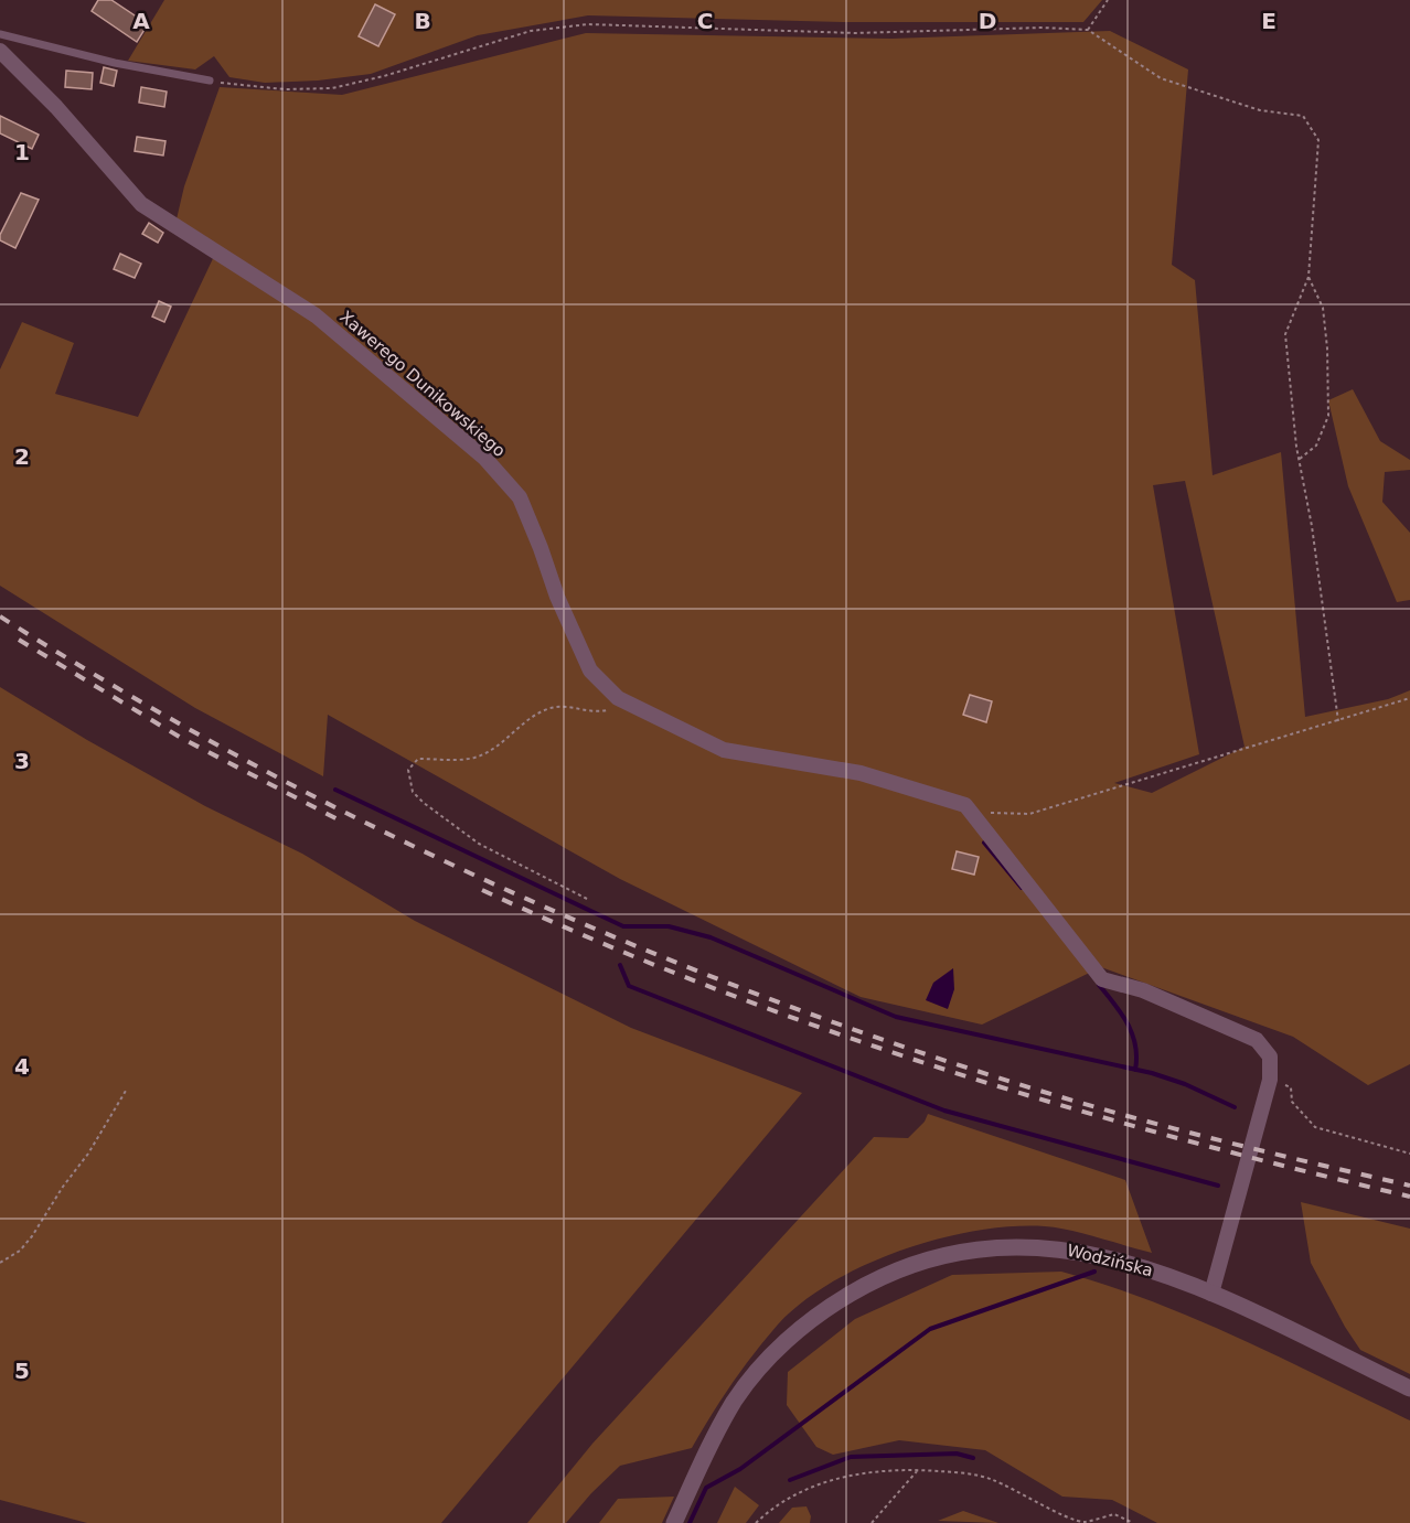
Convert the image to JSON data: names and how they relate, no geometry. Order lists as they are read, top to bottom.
{
  "streets": {
    "street": ["Xawerego Dunikowskiego", "Wodzińska"]
  },
  "grid": {
    "columns": [
      "A",
      "B",
      "C",
      "D",
      "E"
    ],
    "rows": [
      "1",
      "2",
      "3",
      "4",
      "5"
    ]
  }
}
